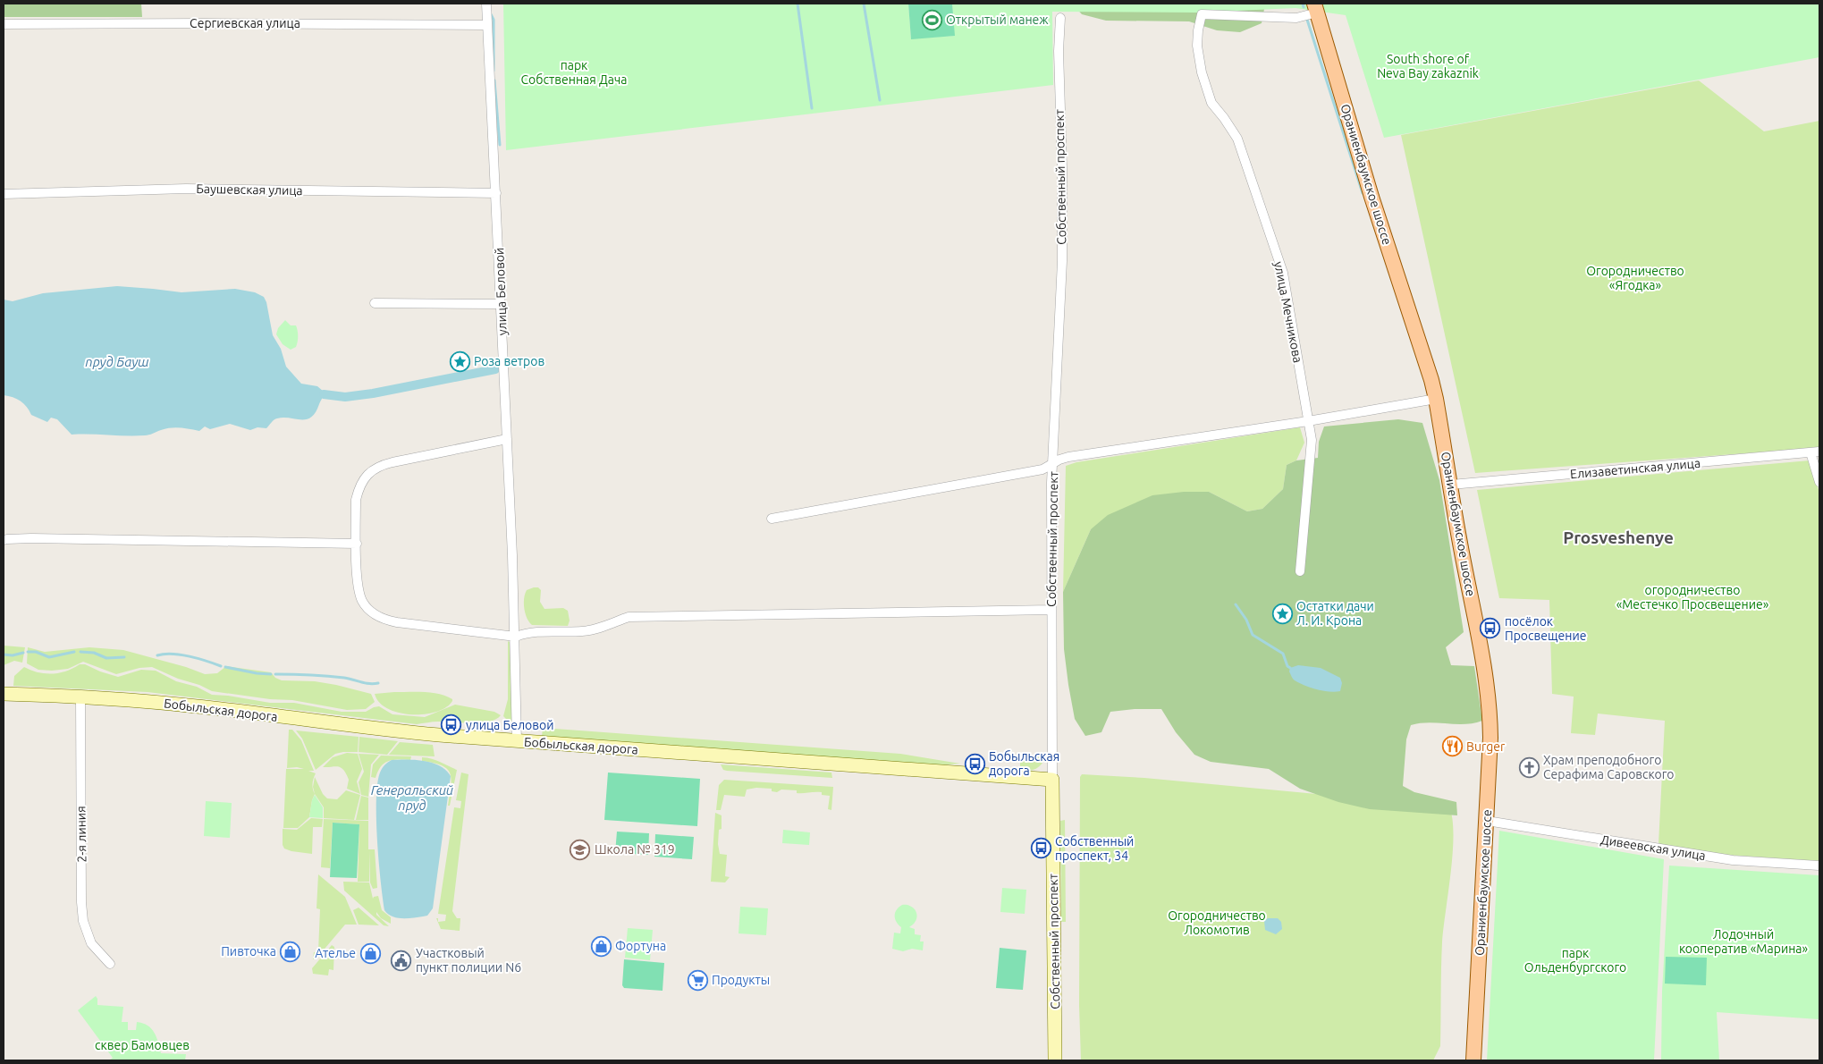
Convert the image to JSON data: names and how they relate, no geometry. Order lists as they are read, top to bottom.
{
  "streets": {
    "main road": ["Ораниенбаумское шоссе"],
    "street": [
      "Сергиевская улица",
      "Собственный проспект",
      "Баушевская улица",
      "улица Беловой",
      "улица Мечникова",
      "Елизаветинская улица",
      "Бобыльская дорога",
      "2-я линия",
      "Дивеевская улица"
    ]
  },
  "crossings": [
    ["Сергиевская улица", "улица Беловой"],
    ["Ораниенбаумское шоссе", "улица Мечникова"],
    ["Ораниенбаумское шоссе", "Елизаветинская улица"],
    ["Ораниенбаумское шоссе", "Дивеевская улица"],
    ["Собственный проспект", "Бобыльская дорога"],
    ["Баушевская улица", "улица Беловой"],
    ["улица Беловой", "Бобыльская дорога"],
    ["Бобыльская дорога", "2-я линия"]
  ],
  "districts": ["Prosveshenye"],
  "water": ["пруд Бауш", "Генеральский пруд"],
  "parks": [
    "South shore of Neva Bay zakaznik",
    "парк Собственная Дача",
    "Огородничество «Ягодка»",
    "огородничество «Местечко Просвещение»",
    "Огородничество Локомотив",
    "Лодочный кооператив «Марина»",
    "парк Ольденбургского",
    "сквер Бамовцев"
  ],
  "places": {
    "sports": ["Открытый манеж"],
    "place": ["Роза ветров", "Остатки дачи Л. И. Крона"],
    "bus stop": [
      "посёлок Просвещение",
      "улица Беловой",
      "Бобыльская дорога",
      "Собственный проспект, 34"
    ],
    "restaurant": ["Burger"],
    "church": ["Храм преподобного Серафима Саровского"],
    "school or university": ["Школа № 319"],
    "shop": ["Фортуна", "Пивточка", "Ателье"],
    "public building": ["Участковый пункт полиции N6"],
    "supermarket": ["Продукты"]
  }
}
